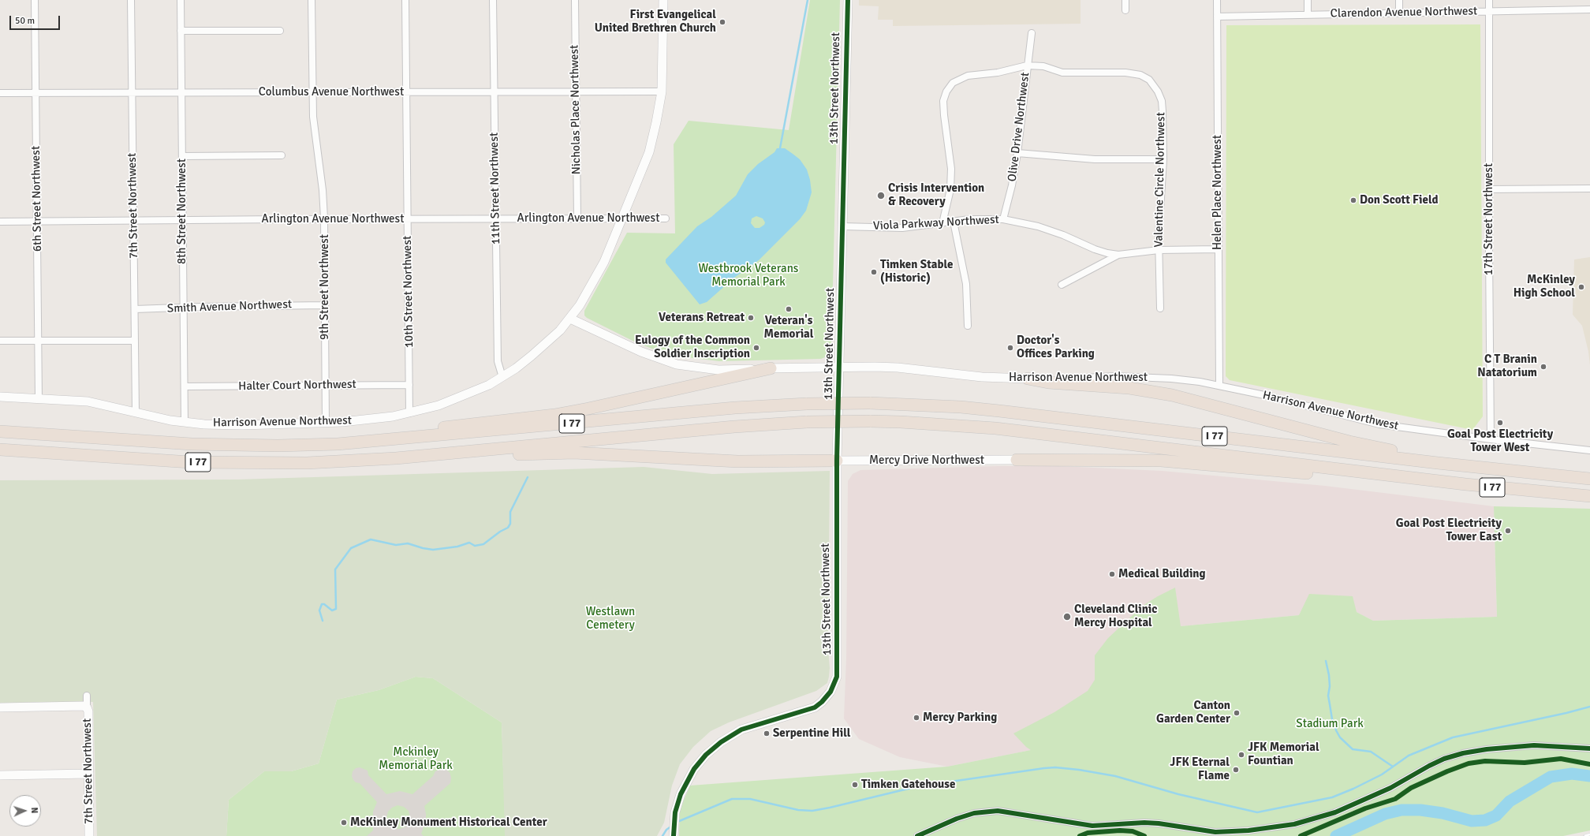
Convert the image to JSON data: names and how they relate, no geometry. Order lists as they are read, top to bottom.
{
  "streets": {
    "highway": ["I 77"],
    "main road": [
      "13th Street Northwest",
      "7th Street Northwest",
      "Harrison Avenue Northwest",
      "Mercy Drive Northwest"
    ],
    "street": [
      "Clarendon Avenue Northwest",
      "Columbus Avenue Northwest",
      "Nicholas Place Northwest",
      "Olive Drive Northwest",
      "Valentine Circle Northwest",
      "11th Street Northwest",
      "Helen Place Northwest",
      "6th Street Northwest",
      "8th Street Northwest",
      "Arlington Avenue Northwest",
      "17th Street Northwest",
      "Viola Parkway Northwest",
      "9th Street Northwest",
      "10th Street Northwest",
      "Smith Avenue Northwest",
      "Halter Court Northwest"
    ]
  },
  "crossings": [
    ["Clarendon Avenue Northwest", "Helen Place Northwest"],
    ["Clarendon Avenue Northwest", "17th Street Northwest"],
    ["13th Street Northwest", "Viola Parkway Northwest"],
    ["13th Street Northwest", "Harrison Avenue Northwest"],
    ["13th Street Northwest", "Mercy Drive Northwest"],
    ["Columbus Avenue Northwest", "Nicholas Place Northwest"],
    ["Columbus Avenue Northwest", "11th Street Northwest"],
    ["Columbus Avenue Northwest", "6th Street Northwest"],
    ["Columbus Avenue Northwest", "7th Street Northwest"],
    ["Columbus Avenue Northwest", "8th Street Northwest"],
    ["Columbus Avenue Northwest", "9th Street Northwest"],
    ["Columbus Avenue Northwest", "10th Street Northwest"],
    ["Columbus Avenue Northwest", "Harrison Avenue Northwest"],
    ["Nicholas Place Northwest", "Arlington Avenue Northwest"],
    ["Olive Drive Northwest", "Valentine Circle Northwest"],
    ["Olive Drive Northwest", "Viola Parkway Northwest"],
    ["Valentine Circle Northwest", "Viola Parkway Northwest"],
    ["11th Street Northwest", "Arlington Avenue Northwest"],
    ["11th Street Northwest", "Harrison Avenue Northwest"],
    ["Helen Place Northwest", "Harrison Avenue Northwest"],
    ["6th Street Northwest", "Arlington Avenue Northwest"],
    ["6th Street Northwest", "Harrison Avenue Northwest"],
    ["7th Street Northwest", "Arlington Avenue Northwest"],
    ["7th Street Northwest", "Smith Avenue Northwest"],
    ["7th Street Northwest", "Harrison Avenue Northwest"],
    ["8th Street Northwest", "Arlington Avenue Northwest"],
    ["8th Street Northwest", "Smith Avenue Northwest"],
    ["8th Street Northwest", "Harrison Avenue Northwest"],
    ["8th Street Northwest", "Halter Court Northwest"],
    ["Arlington Avenue Northwest", "9th Street Northwest"],
    ["Arlington Avenue Northwest", "10th Street Northwest"],
    ["Arlington Avenue Northwest", "Harrison Avenue Northwest"],
    ["17th Street Northwest", "Harrison Avenue Northwest"],
    ["9th Street Northwest", "Smith Avenue Northwest"],
    ["9th Street Northwest", "Harrison Avenue Northwest"],
    ["9th Street Northwest", "Halter Court Northwest"],
    ["10th Street Northwest", "Harrison Avenue Northwest"],
    ["10th Street Northwest", "Halter Court Northwest"]
  ],
  "parks": [
    "Westbrook Veterans Memorial Park",
    "Westlawn Cemetery",
    "Stadium Park",
    "Mckinley Memorial Park"
  ],
  "places": [
    "First Evangelical United Brethren Church",
    "Crisis Intervention & Recovery",
    "Don Scott Field",
    "Timken Stable (Historic)",
    "McKinley High School",
    "Veteran's Memorial",
    "Veterans Retreat",
    "Eulogy of the Common Soldier Inscription",
    "Doctor's Offices Parking",
    "C T Branin Natatorium",
    "Goal Post Electricity Tower West",
    "Goal Post Electricity Tower East",
    "Medical Building",
    "Cleveland Clinic Mercy Hospital",
    "Canton Garden Center",
    "Mercy Parking",
    "Serpentine Hill",
    "JFK Memorial Fountian",
    "JFK Eternal Flame",
    "Timken Gatehouse",
    "McKinley Monument Historical Center"
  ],
  "scale_bar": "50 m",
  "north": "right"
}
